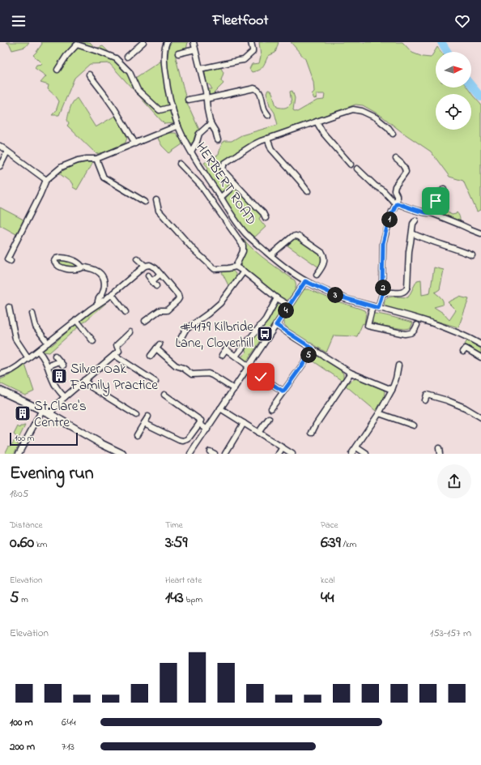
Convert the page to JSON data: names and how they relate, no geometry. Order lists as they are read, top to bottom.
{
  "streets": {
    "street": ["HERBERT ROAD"]
  },
  "places": {
    "bus stop": ["#4179 Kilbride Lane, Cloverhill"],
    "building": ["Silver Oak Family Practice", "St.Clare's Centre"]
  },
  "scale_bar": "100 m",
  "north": "right",
  "page": {
    "header": "Fleetfoot",
    "pins": [
      "1",
      "2",
      "3",
      "4",
      "5"
    ],
    "scale": "100 m",
    "heading": ["Evening run", "18:05"],
    "stats": [
      ["Distance", "0.60 km"],
      ["Time", "3:59"],
      ["Pace", "6:39 /km"],
      ["Elevation", "5 m"],
      ["Heart rate", "143 bpm"],
      ["kcal", "44"]
    ],
    "chart": ["Elevation", "153–157 m"],
    "list": [
      {
        "name": "100 m",
        "note": "6:44"
      },
      {
        "name": "200 m",
        "note": "7:13"
      }
    ]
  }
}
